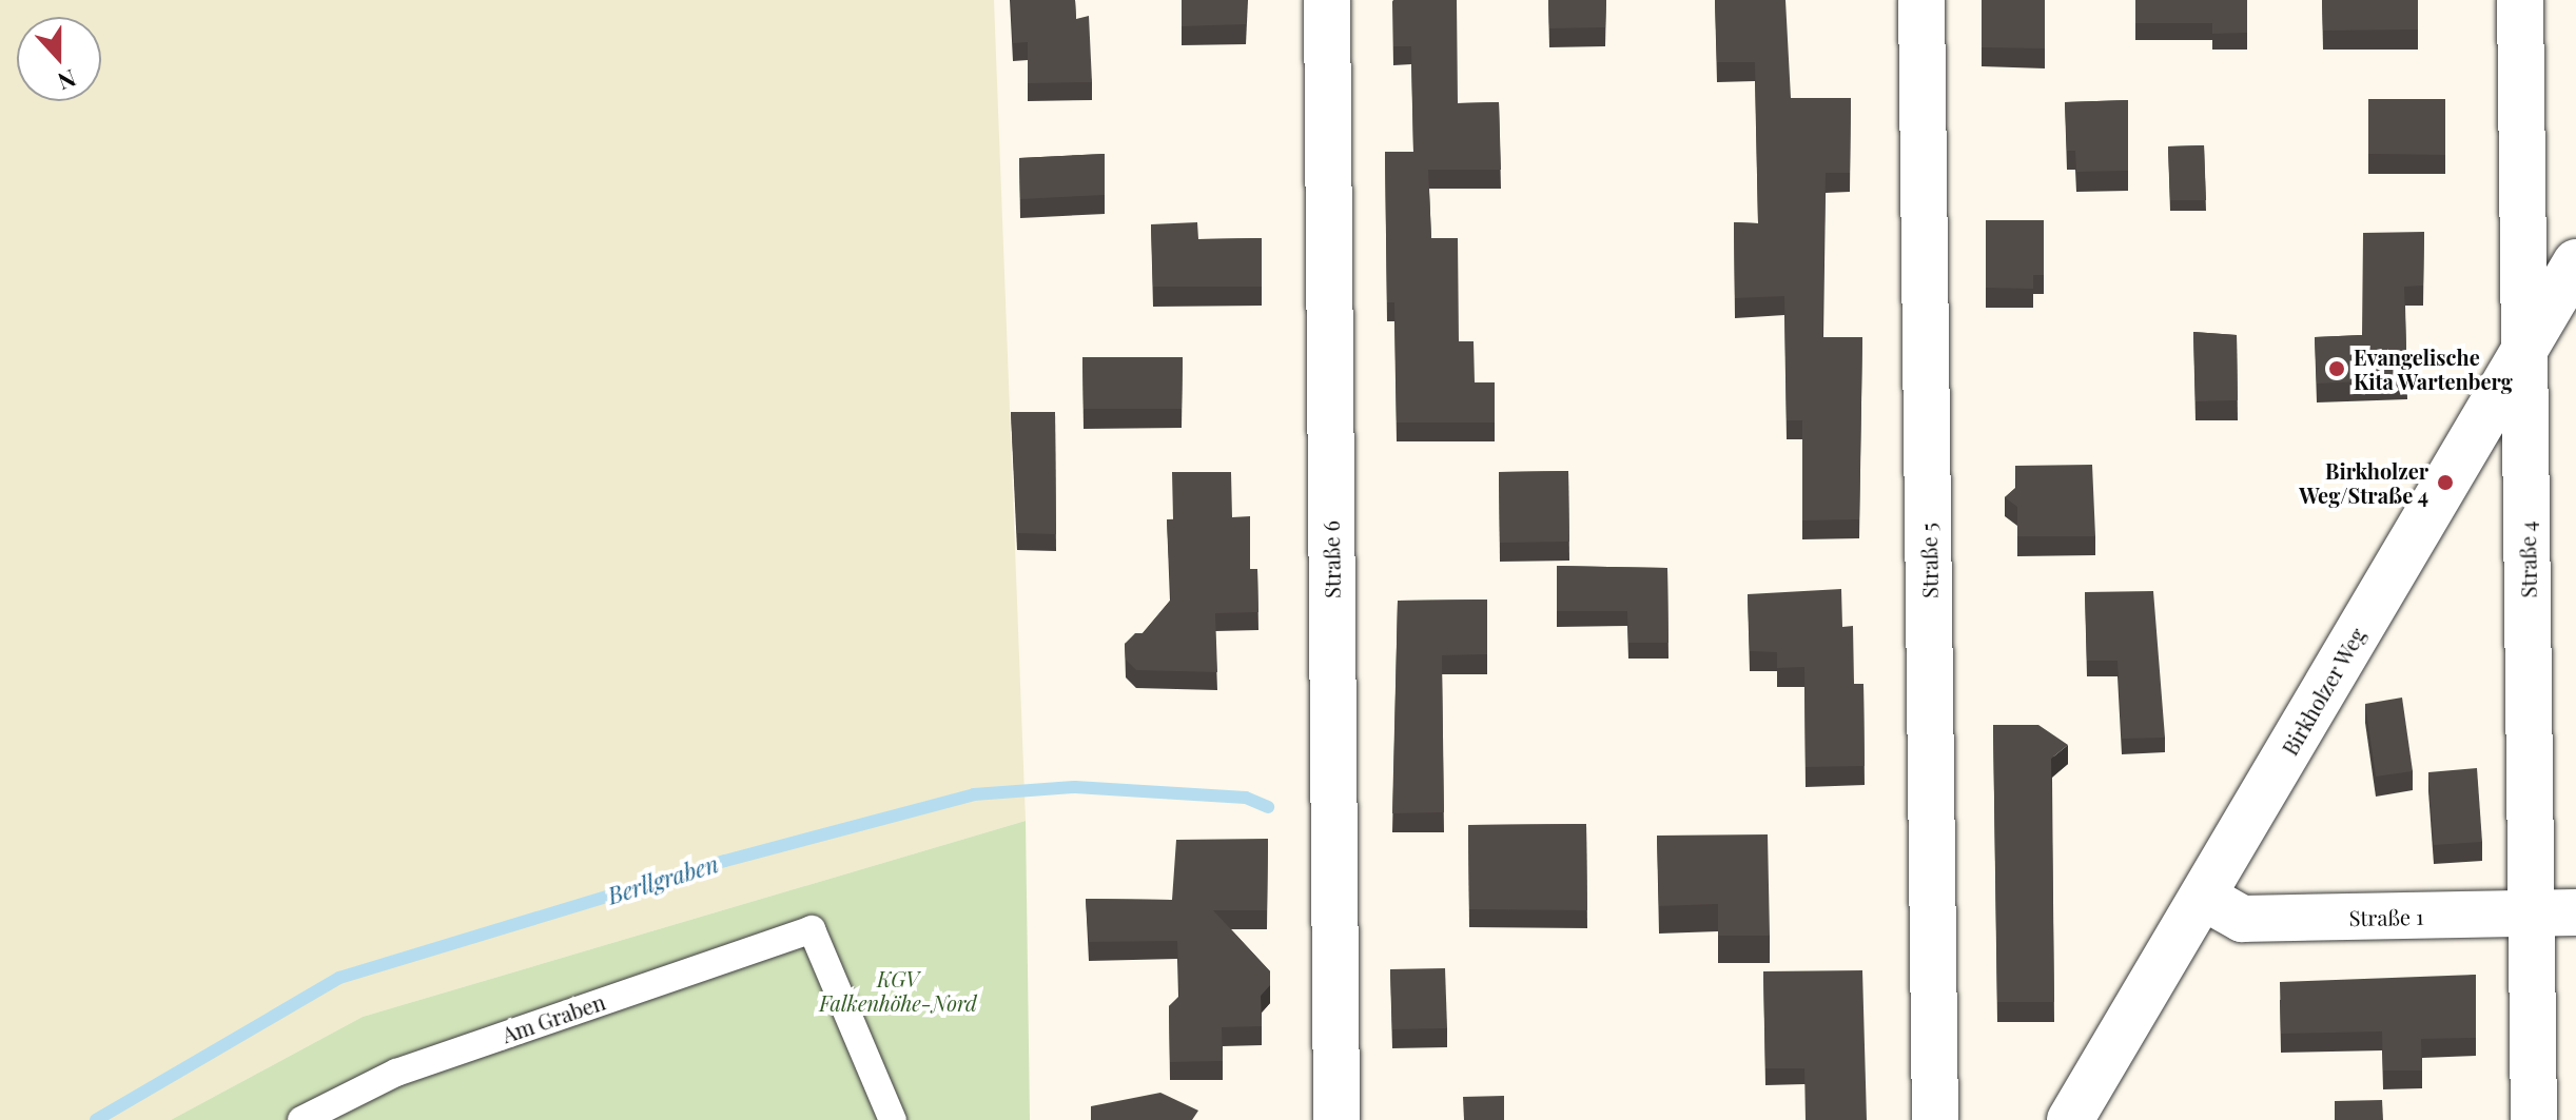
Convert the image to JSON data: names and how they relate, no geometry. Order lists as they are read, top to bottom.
{
  "streets": {
    "street": [
      "Straße 6",
      "Straße 4",
      "Straße 5",
      "Birkholzer Weg",
      "Straße 1"
    ],
    "lane": ["Am Graben"]
  },
  "crossings": [
    ["Straße 4", "Birkholzer Weg"],
    ["Straße 4", "Straße 1"],
    ["Birkholzer Weg", "Straße 1"]
  ],
  "water": ["Berllgraben"],
  "parks": ["KGV Falkenhöhe-Nord"],
  "places": ["Evangelische Kita Wartenberg", "Birkholzer Weg/Straße 4"],
  "north": "bottom"
}
